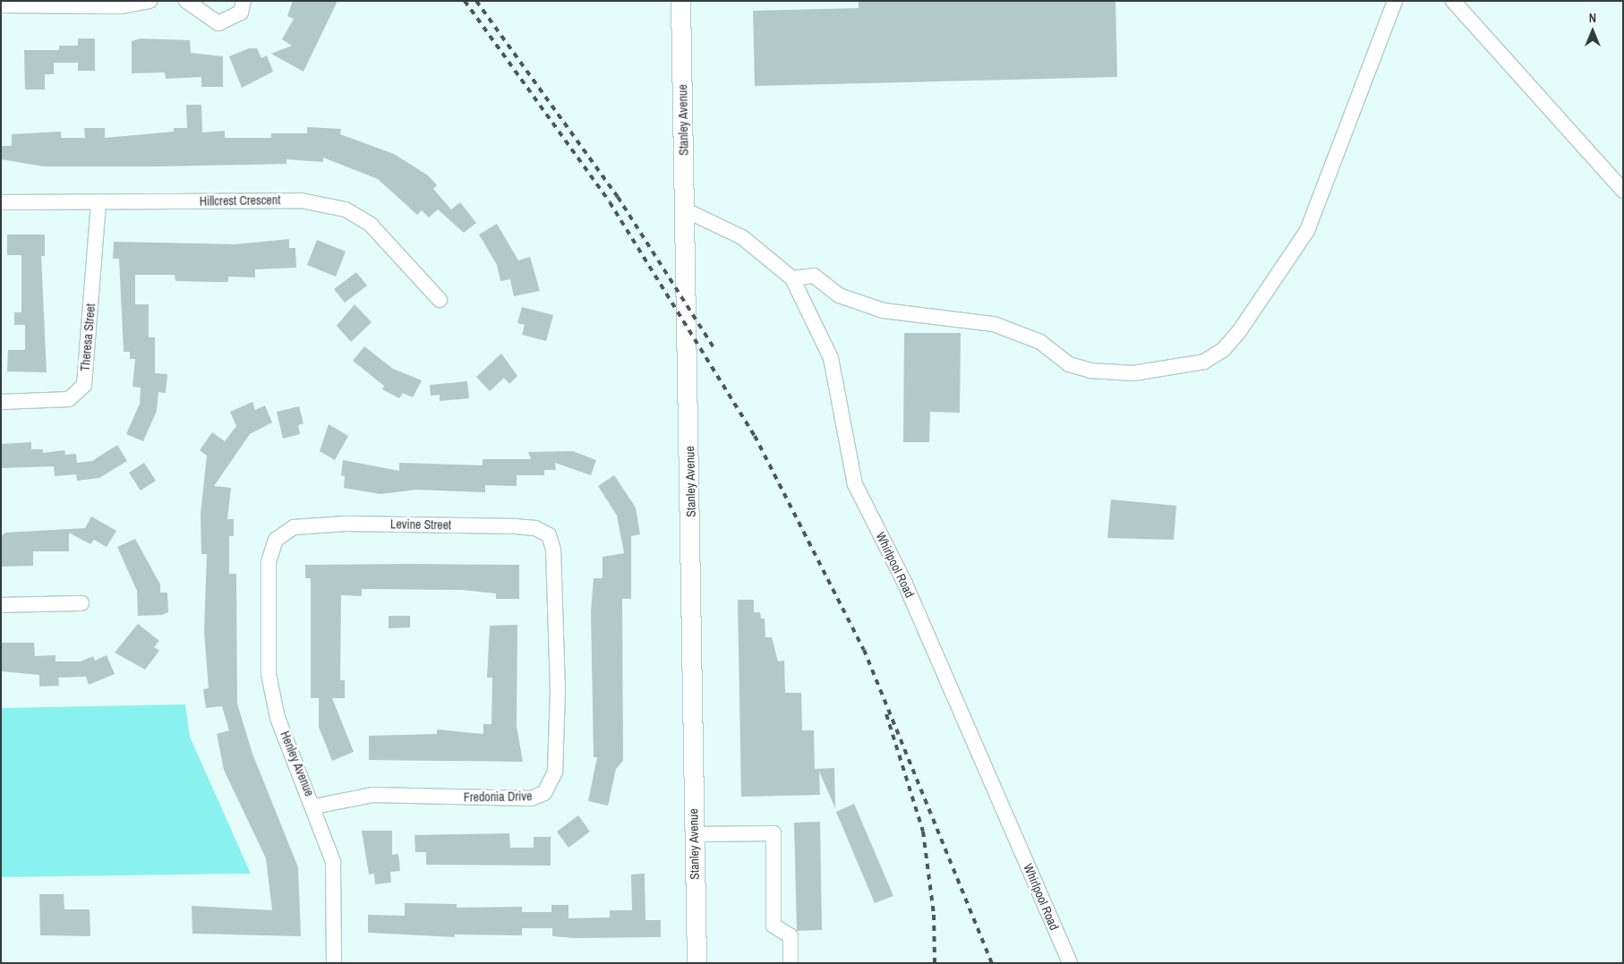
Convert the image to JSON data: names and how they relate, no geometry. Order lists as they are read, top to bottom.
{
  "streets": {
    "main road": ["Stanley Avenue"],
    "street": [
      "Hillcrest Crescent",
      "Theresa Street",
      "Levine Street",
      "Whirlpool Road",
      "Henley Avenue",
      "Fredonia Drive"
    ]
  },
  "crossings": [
    ["Stanley Avenue", "Whirlpool Road"],
    ["Hillcrest Crescent", "Theresa Street"],
    ["Levine Street", "Henley Avenue"],
    ["Levine Street", "Fredonia Drive"],
    ["Henley Avenue", "Fredonia Drive"]
  ],
  "north": "top"
}
